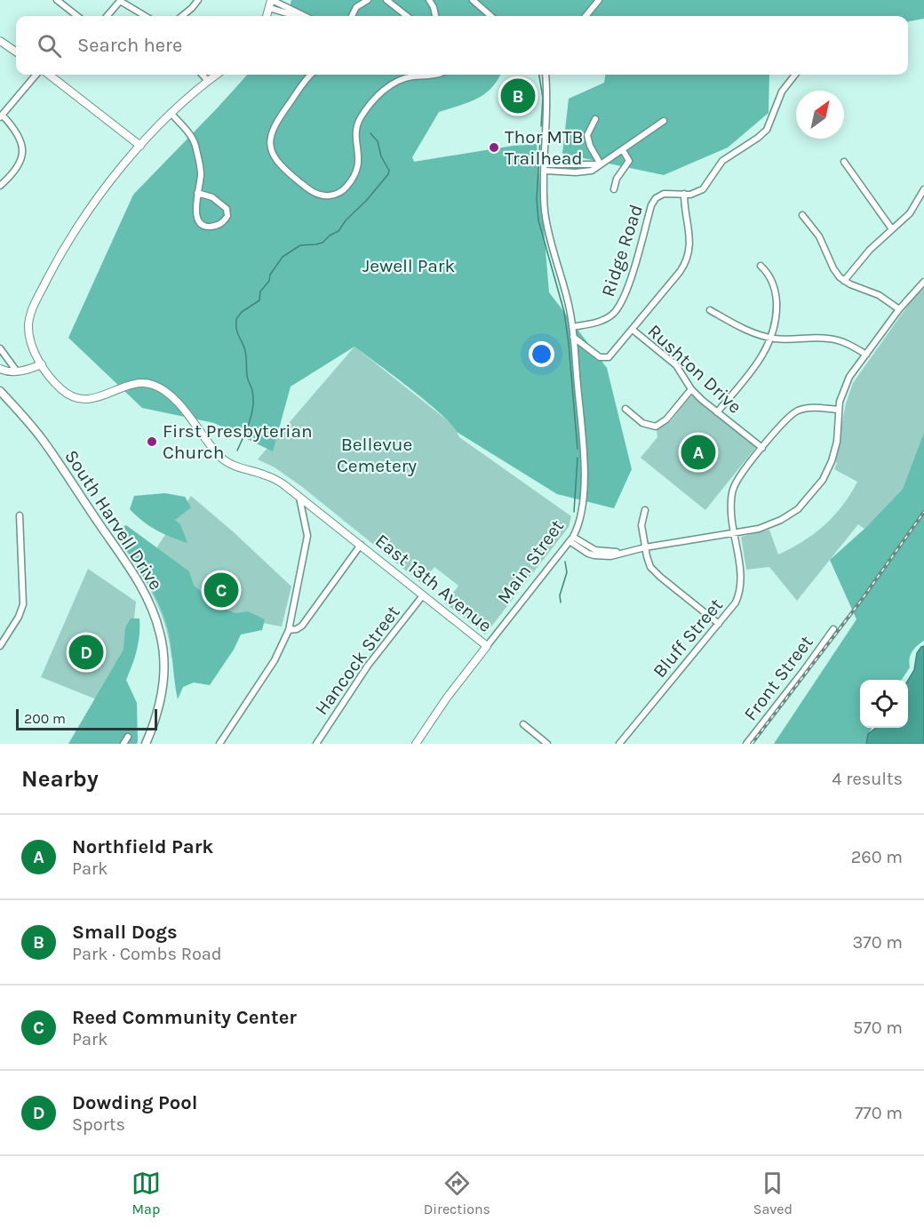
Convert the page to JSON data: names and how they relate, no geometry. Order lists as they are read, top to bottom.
{
  "streets": {
    "main road": ["South Harvell Drive"],
    "street": [
      "Ridge Road",
      "Rushton Drive",
      "Main Street",
      "East 13th Avenue",
      "Bluff Street",
      "Hancock Street",
      "Front Street"
    ]
  },
  "crossings": [
    ["Ridge Road", "Main Street"],
    ["Rushton Drive", "Bluff Street"],
    ["Main Street", "East 13th Avenue"],
    ["East 13th Avenue", "Hancock Street"]
  ],
  "parks": ["Jewell Park", "Bellevue Cemetery"],
  "places": ["Thor MTB Trailhead", "First Presbyterian Church"],
  "scale_bar": "200 m",
  "north": "top right",
  "page": {
    "search": "Search here",
    "pins": [
      "B",
      "A",
      "C",
      "D"
    ],
    "scale": "200 m",
    "heading": ["Nearby", "4 results"],
    "list": [
      {
        "mark": "A",
        "name": "Northfield Park",
        "note": "Park",
        "value": "260 m"
      },
      {
        "mark": "B",
        "name": "Small Dogs",
        "note": "Park · Combs Road",
        "value": "370 m"
      },
      {
        "mark": "C",
        "name": "Reed Community Center",
        "note": "Park",
        "value": "570 m"
      },
      {
        "mark": "D",
        "name": "Dowding Pool",
        "note": "Sports",
        "value": "770 m"
      }
    ],
    "nav": ["Map", "Directions", "Saved"]
  }
}
